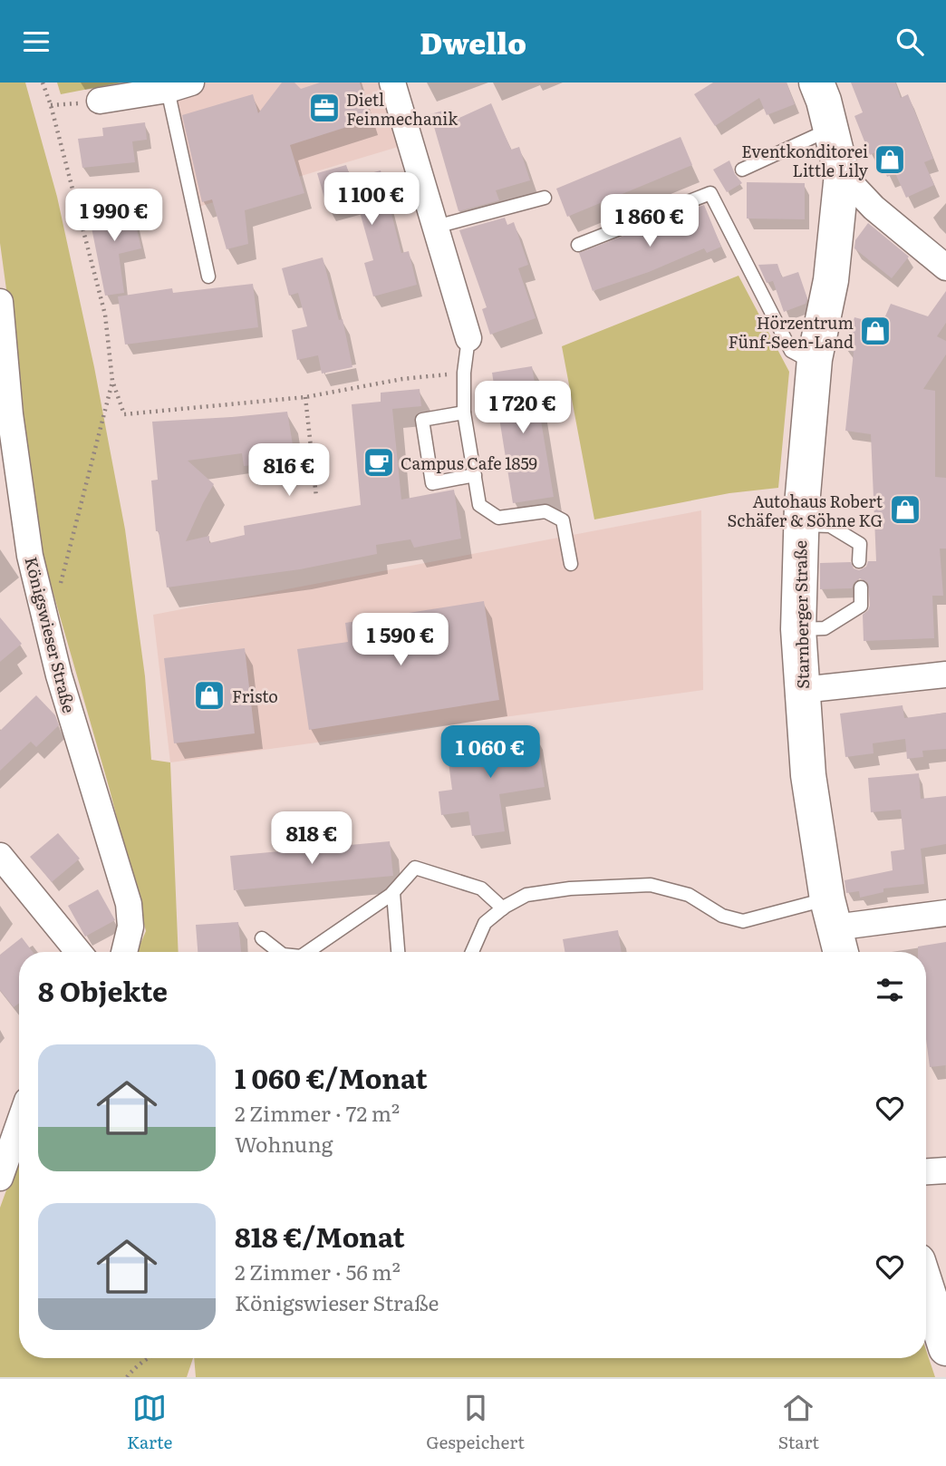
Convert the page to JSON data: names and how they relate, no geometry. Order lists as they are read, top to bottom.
{
  "streets": {
    "main road": ["Starnberger Straße"],
    "street": ["Königswieser Straße"]
  },
  "places": {
    "office": ["Dietl Feinmechanik"],
    "shop": [
      "Eventkonditorei Little Lily",
      "Hörzentrum Fünf-Seen-Land",
      "Autohaus Robert Schäfer & Söhne KG",
      "Fristo"
    ],
    "cafe": ["Campus Cafe 1859"]
  },
  "page": {
    "header": "Dwello",
    "price": [
      "1 100 €",
      "1 990 €",
      "1 860 €",
      "1 720 €",
      "816 €",
      "1 590 €",
      "1 060 €",
      "818 €"
    ],
    "heading": "8 Objekte",
    "list": [
      {
        "name": "1 060 €/Monat",
        "note": "2 Zimmer · 72 m² · Wohnung"
      },
      {
        "name": "818 €/Monat",
        "note": "2 Zimmer · 56 m² · Königswieser Straße"
      }
    ],
    "tabs": ["Karte", "Gespeichert", "Start"]
  }
}
